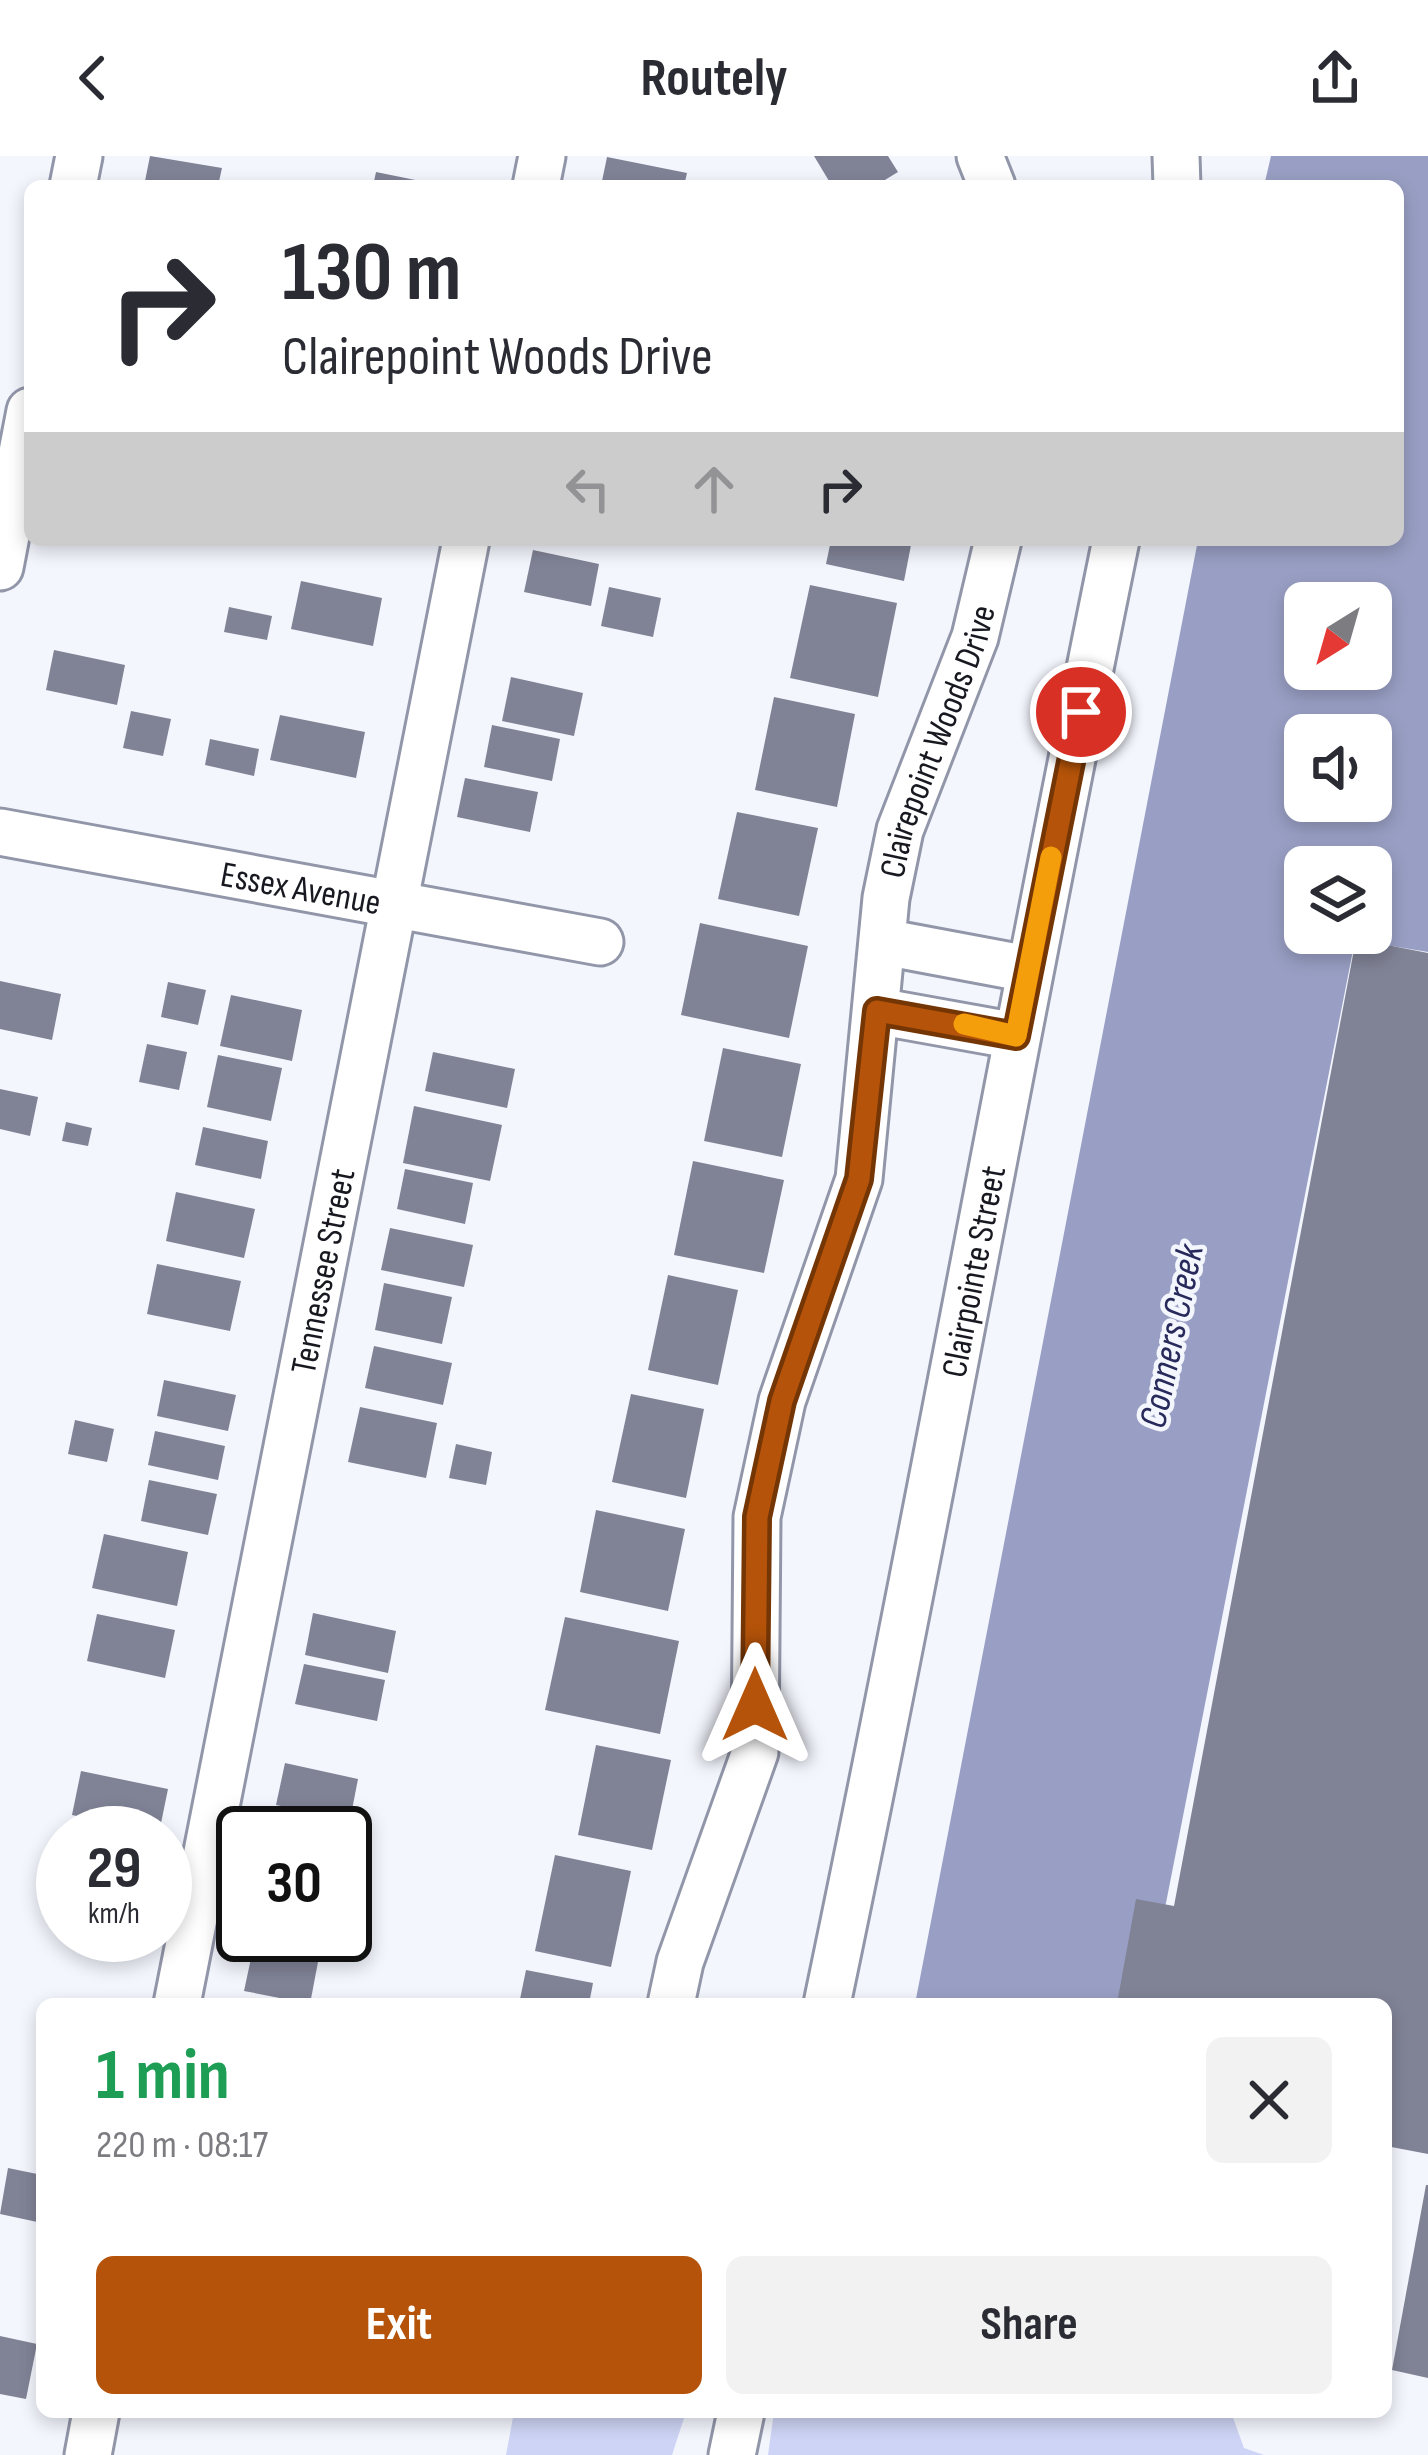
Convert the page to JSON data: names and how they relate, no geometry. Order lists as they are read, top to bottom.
{
  "streets": {
    "street": [
      "Clairepoint Woods Drive",
      "Essex Avenue",
      "Tennessee Street",
      "Clairpointe Street"
    ]
  },
  "crossings": [
    ["Essex Avenue", "Tennessee Street"]
  ],
  "water": ["Conners Creek"],
  "north": "bottom left",
  "page": {
    "header": "Routely",
    "turn": ["130 m", "Clairepoint Woods Drive"],
    "speed": "29 km/h",
    "limit": "30",
    "heading": ["1 min", "220 m · 08:17"],
    "buttons": ["Exit", "Share"]
  }
}
